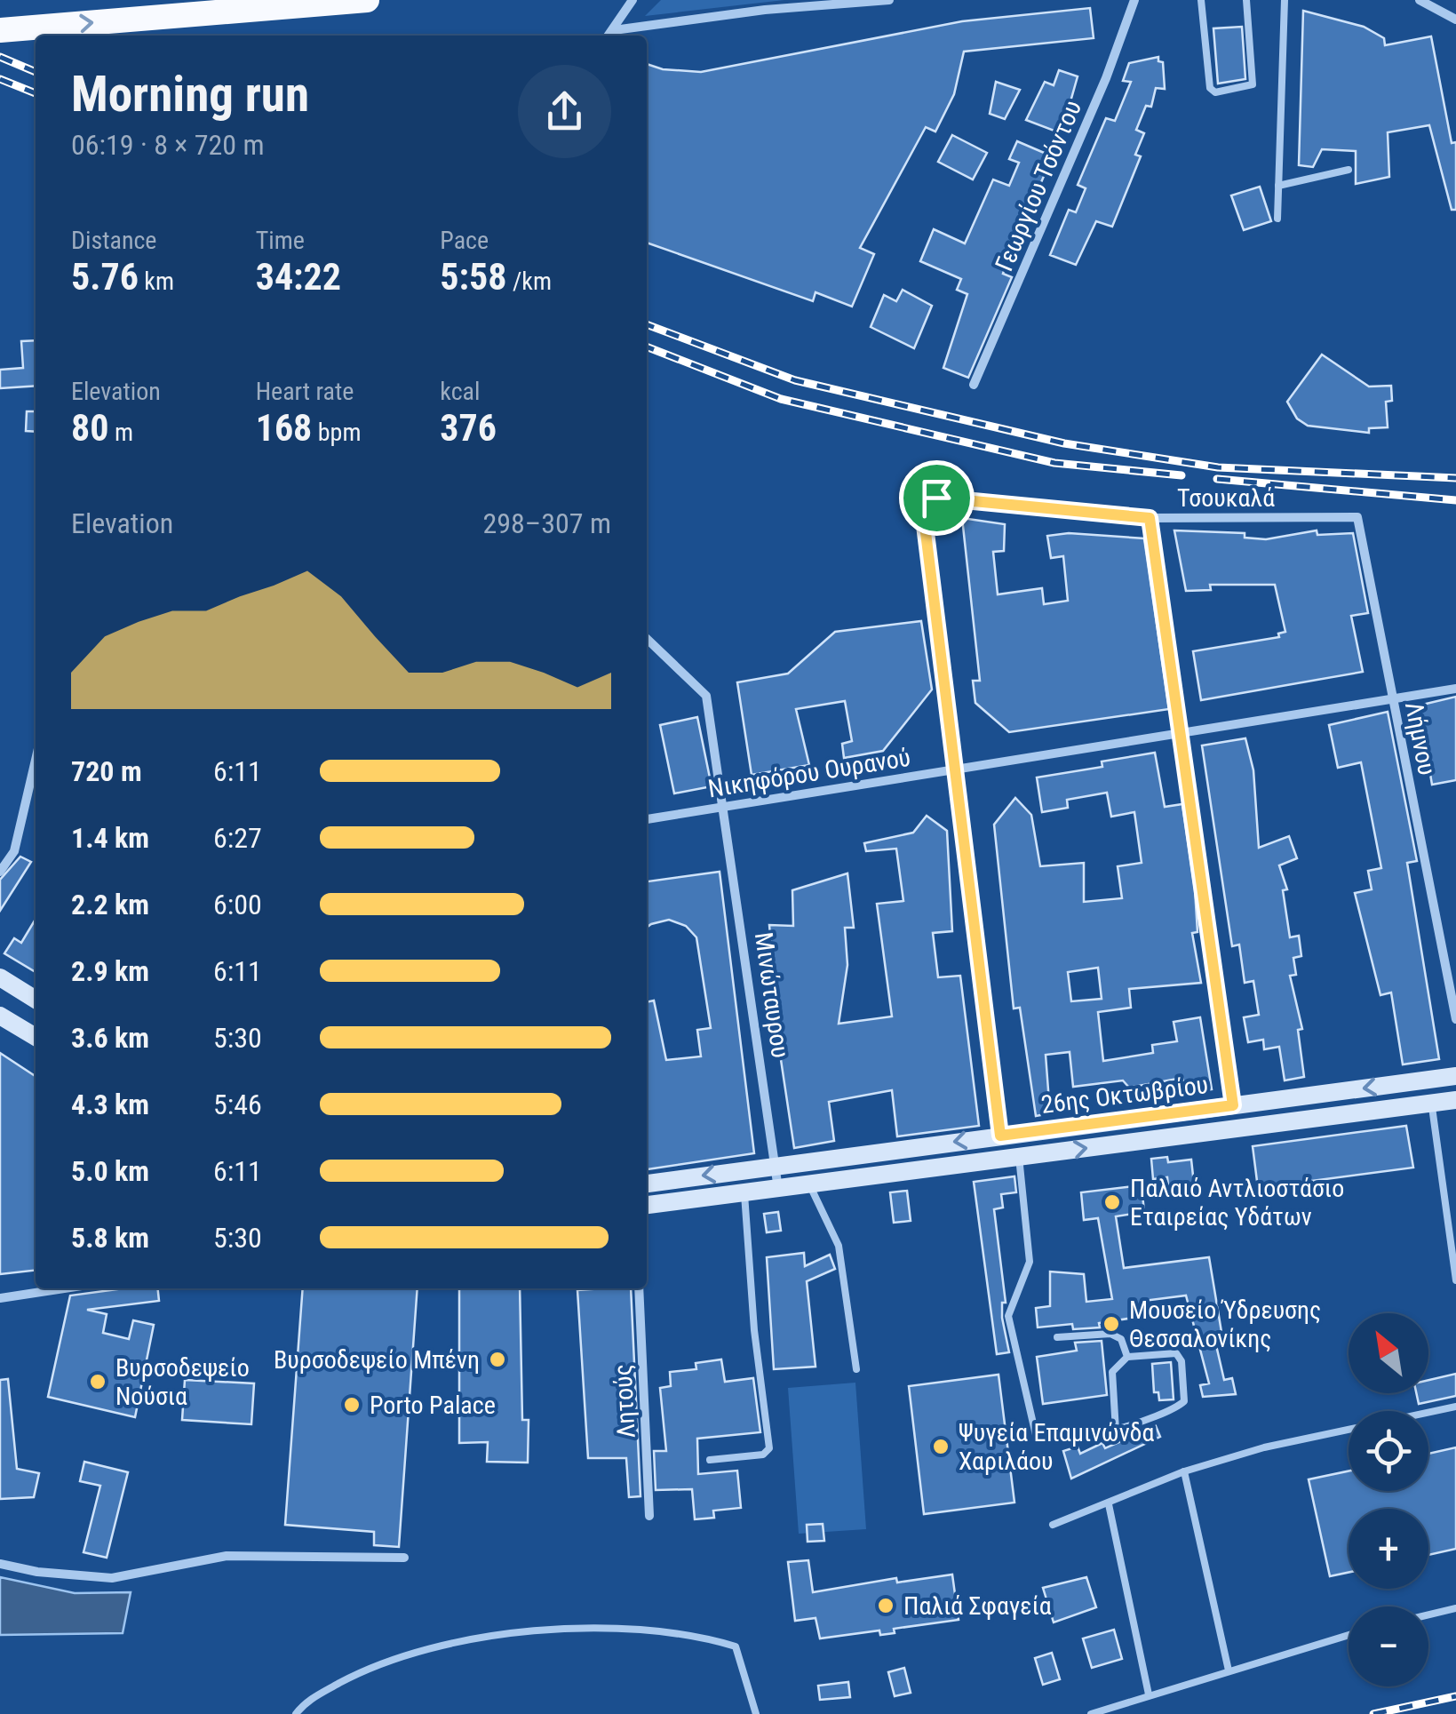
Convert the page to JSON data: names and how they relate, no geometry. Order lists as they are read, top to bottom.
{
  "streets": {
    "main road": ["26ης Οκτωβρίου"],
    "street": [
      "Γεωργίου Τσόντου",
      "Τσουκαλά",
      "Λήμνου",
      "Νικηφόρου Ουρανού",
      "Μινώταυρου",
      "Λητούς"
    ]
  },
  "crossings": [
    ["Τσουκαλά", "Λήμνου"],
    ["Τσουκαλά", "Νικηφόρου Ουρανού"],
    ["Λήμνου", "Νικηφόρου Ουρανού"],
    ["Νικηφόρου Ουρανού", "Μινώταυρου"],
    ["Μινώταυρου", "26ης Οκτωβρίου"]
  ],
  "places": [
    "Παλαιό Αντλιοστάσιο Εταιρείας Υδάτων",
    "Μουσείο Ύδρευσης Θεσσαλονίκης",
    "Βυρσοδεψείο Μπένη",
    "Βυρσοδεψείο Νούσια",
    "Porto Palace",
    "Ψυγεία Επαμινώνδα Χαριλάου",
    "Παλιά Σφαγεία"
  ],
  "north": "top left",
  "page": {
    "heading": ["Morning run", "06:19 · 8 × 720 m"],
    "stats": [
      ["Distance", "5.76 km"],
      ["Time", "34:22"],
      ["Pace", "5:58 /km"],
      ["Elevation", "80 m"],
      ["Heart rate", "168 bpm"],
      ["kcal", "376"]
    ],
    "chart": ["Elevation", "298–307 m"],
    "list": [
      {
        "name": "720 m",
        "note": "6:11"
      },
      {
        "name": "1.4 km",
        "note": "6:27"
      },
      {
        "name": "2.2 km",
        "note": "6:00"
      },
      {
        "name": "2.9 km",
        "note": "6:11"
      },
      {
        "name": "3.6 km",
        "note": "5:30"
      },
      {
        "name": "4.3 km",
        "note": "5:46"
      },
      {
        "name": "5.0 km",
        "note": "6:11"
      },
      {
        "name": "5.8 km",
        "note": "5:30"
      }
    ],
    "map_buttons": ["+", "−"]
  }
}
